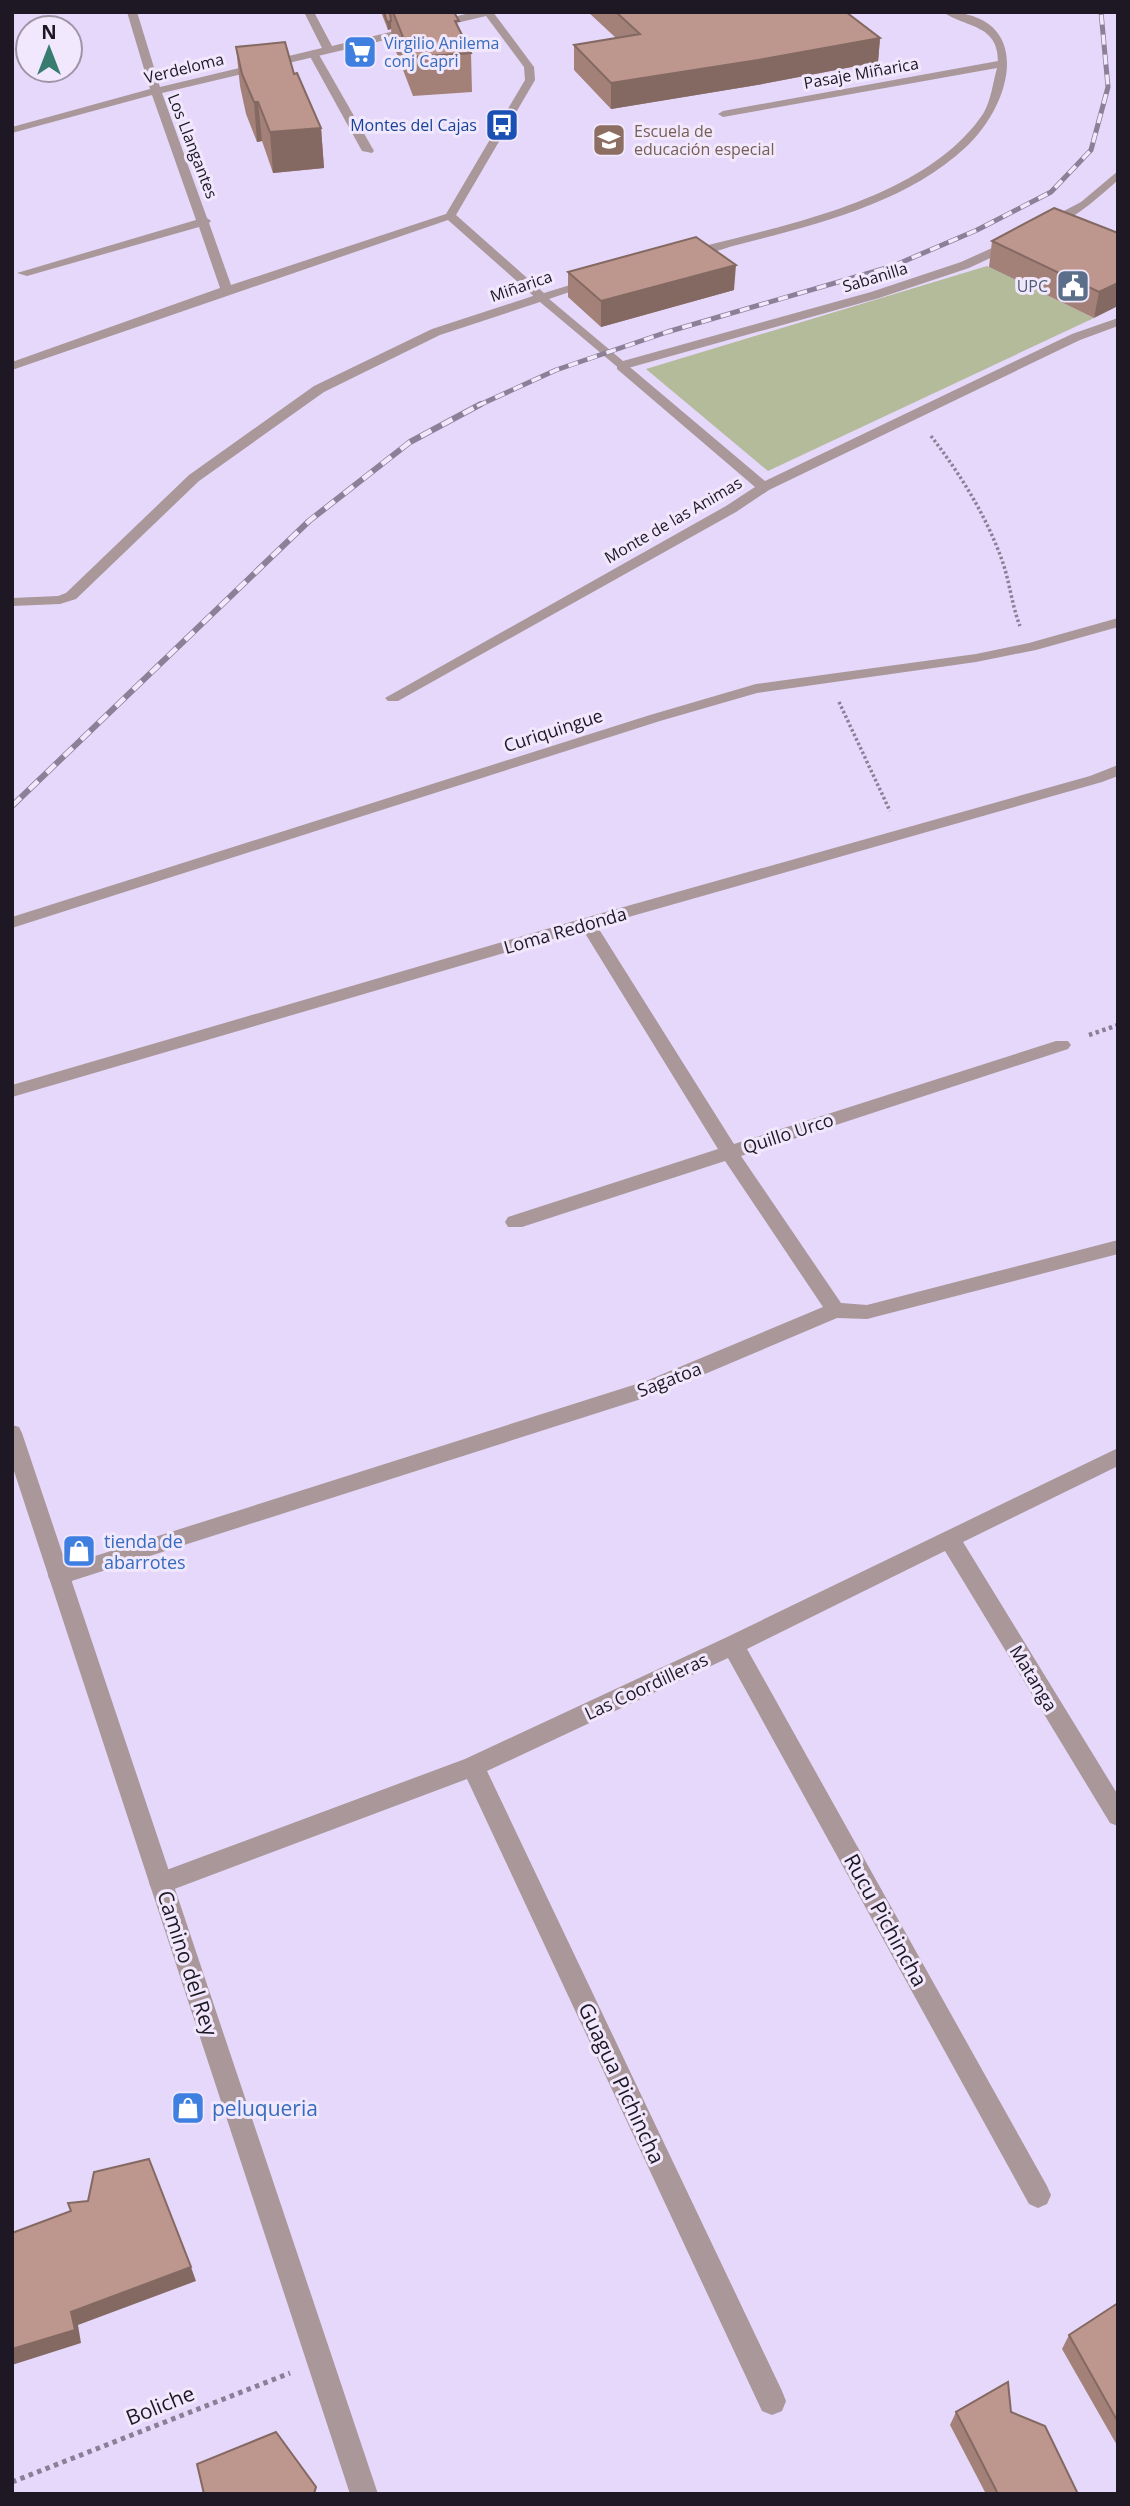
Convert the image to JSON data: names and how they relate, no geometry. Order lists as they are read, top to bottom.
{
  "streets": {
    "street": [
      "Verdeloma",
      "Pasaje Miñarica",
      "Los Llangantes",
      "Sabanilla",
      "Miñarica",
      "Monte de las Animas",
      "Curiquingue",
      "Loma Redonda",
      "Quillo Urco",
      "Sagatoa",
      "Matanga",
      "Las Coordilleras",
      "Rucu Pichincha",
      "Camino del Rey",
      "Guagua Pichincha"
    ],
    "path": ["Boliche"]
  },
  "crossings": [
    ["Verdeloma", "Los Llangantes"],
    ["Sagatoa", "Camino del Rey"],
    ["Matanga", "Las Coordilleras"],
    ["Las Coordilleras", "Rucu Pichincha"],
    ["Las Coordilleras", "Camino del Rey"],
    ["Las Coordilleras", "Guagua Pichincha"],
    ["Camino del Rey", "Boliche"]
  ],
  "places": {
    "supermarket": ["Virgilio Anilema conj Capri"],
    "bus stop": ["Montes del Cajas"],
    "school or university": ["Escuela de educación especial"],
    "public building": ["UPC"],
    "shop": ["tienda de abarrotes", "peluqueria"]
  },
  "north": "top"
}
